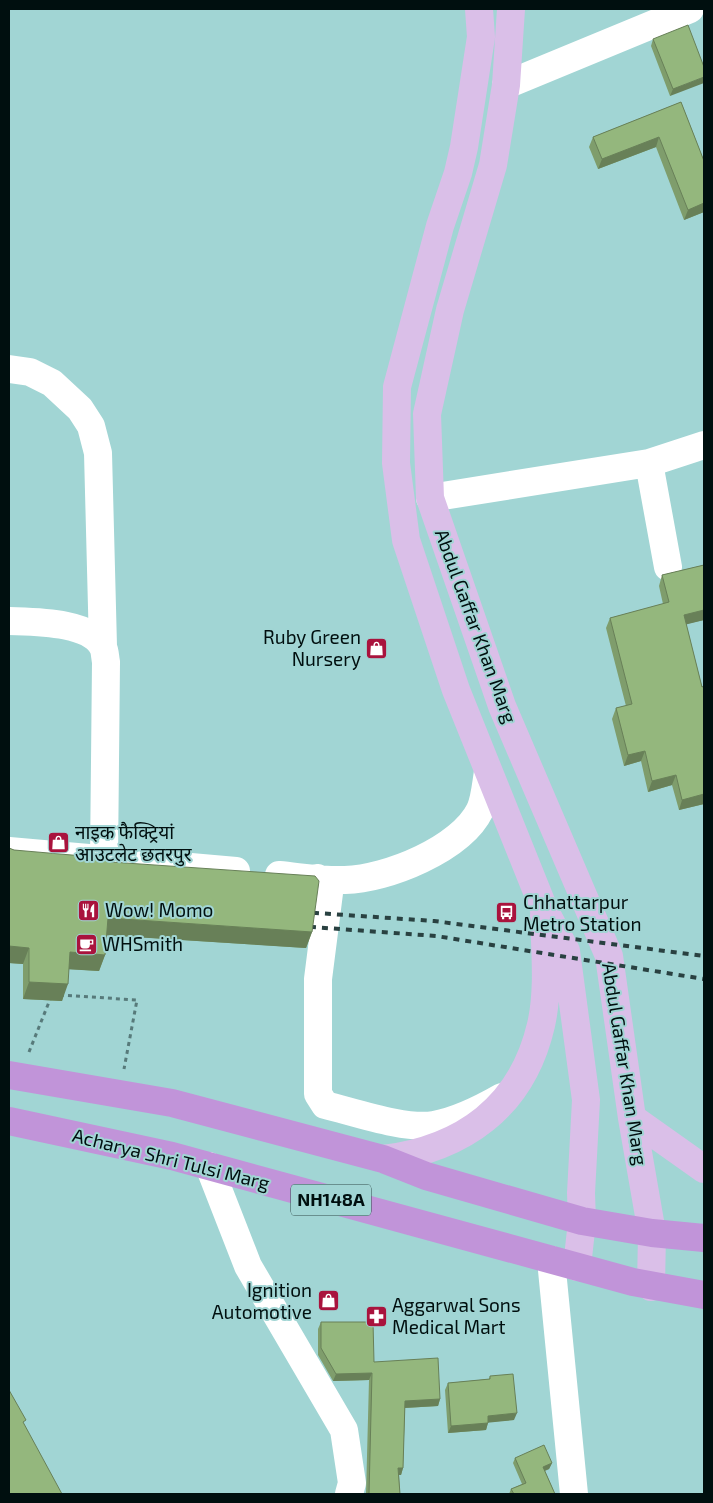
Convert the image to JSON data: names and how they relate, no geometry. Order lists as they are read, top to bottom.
{
  "streets": {
    "highway": ["Acharya Shri Tulsi Marg", "NH148A"],
    "main road": ["Abdul Gaffar Khan Marg"]
  },
  "crossings": [
    ["Abdul Gaffar Khan Marg", "Acharya Shri Tulsi Marg"],
    ["Abdul Gaffar Khan Marg", "NH148A"],
    ["Acharya Shri Tulsi Marg", "NH148A"]
  ],
  "places": {
    "shop": ["Ruby Green Nursery", "नाइक फैक्ट्रियां आउटलेट छतरपुर", "Ignition Automotive"],
    "restaurant": ["Wow! Momo"],
    "bus stop": ["Chhattarpur Metro Station"],
    "cafe": ["WHSmith"],
    "pharmacy": ["Aggarwal Sons Medical Mart"]
  }
}
